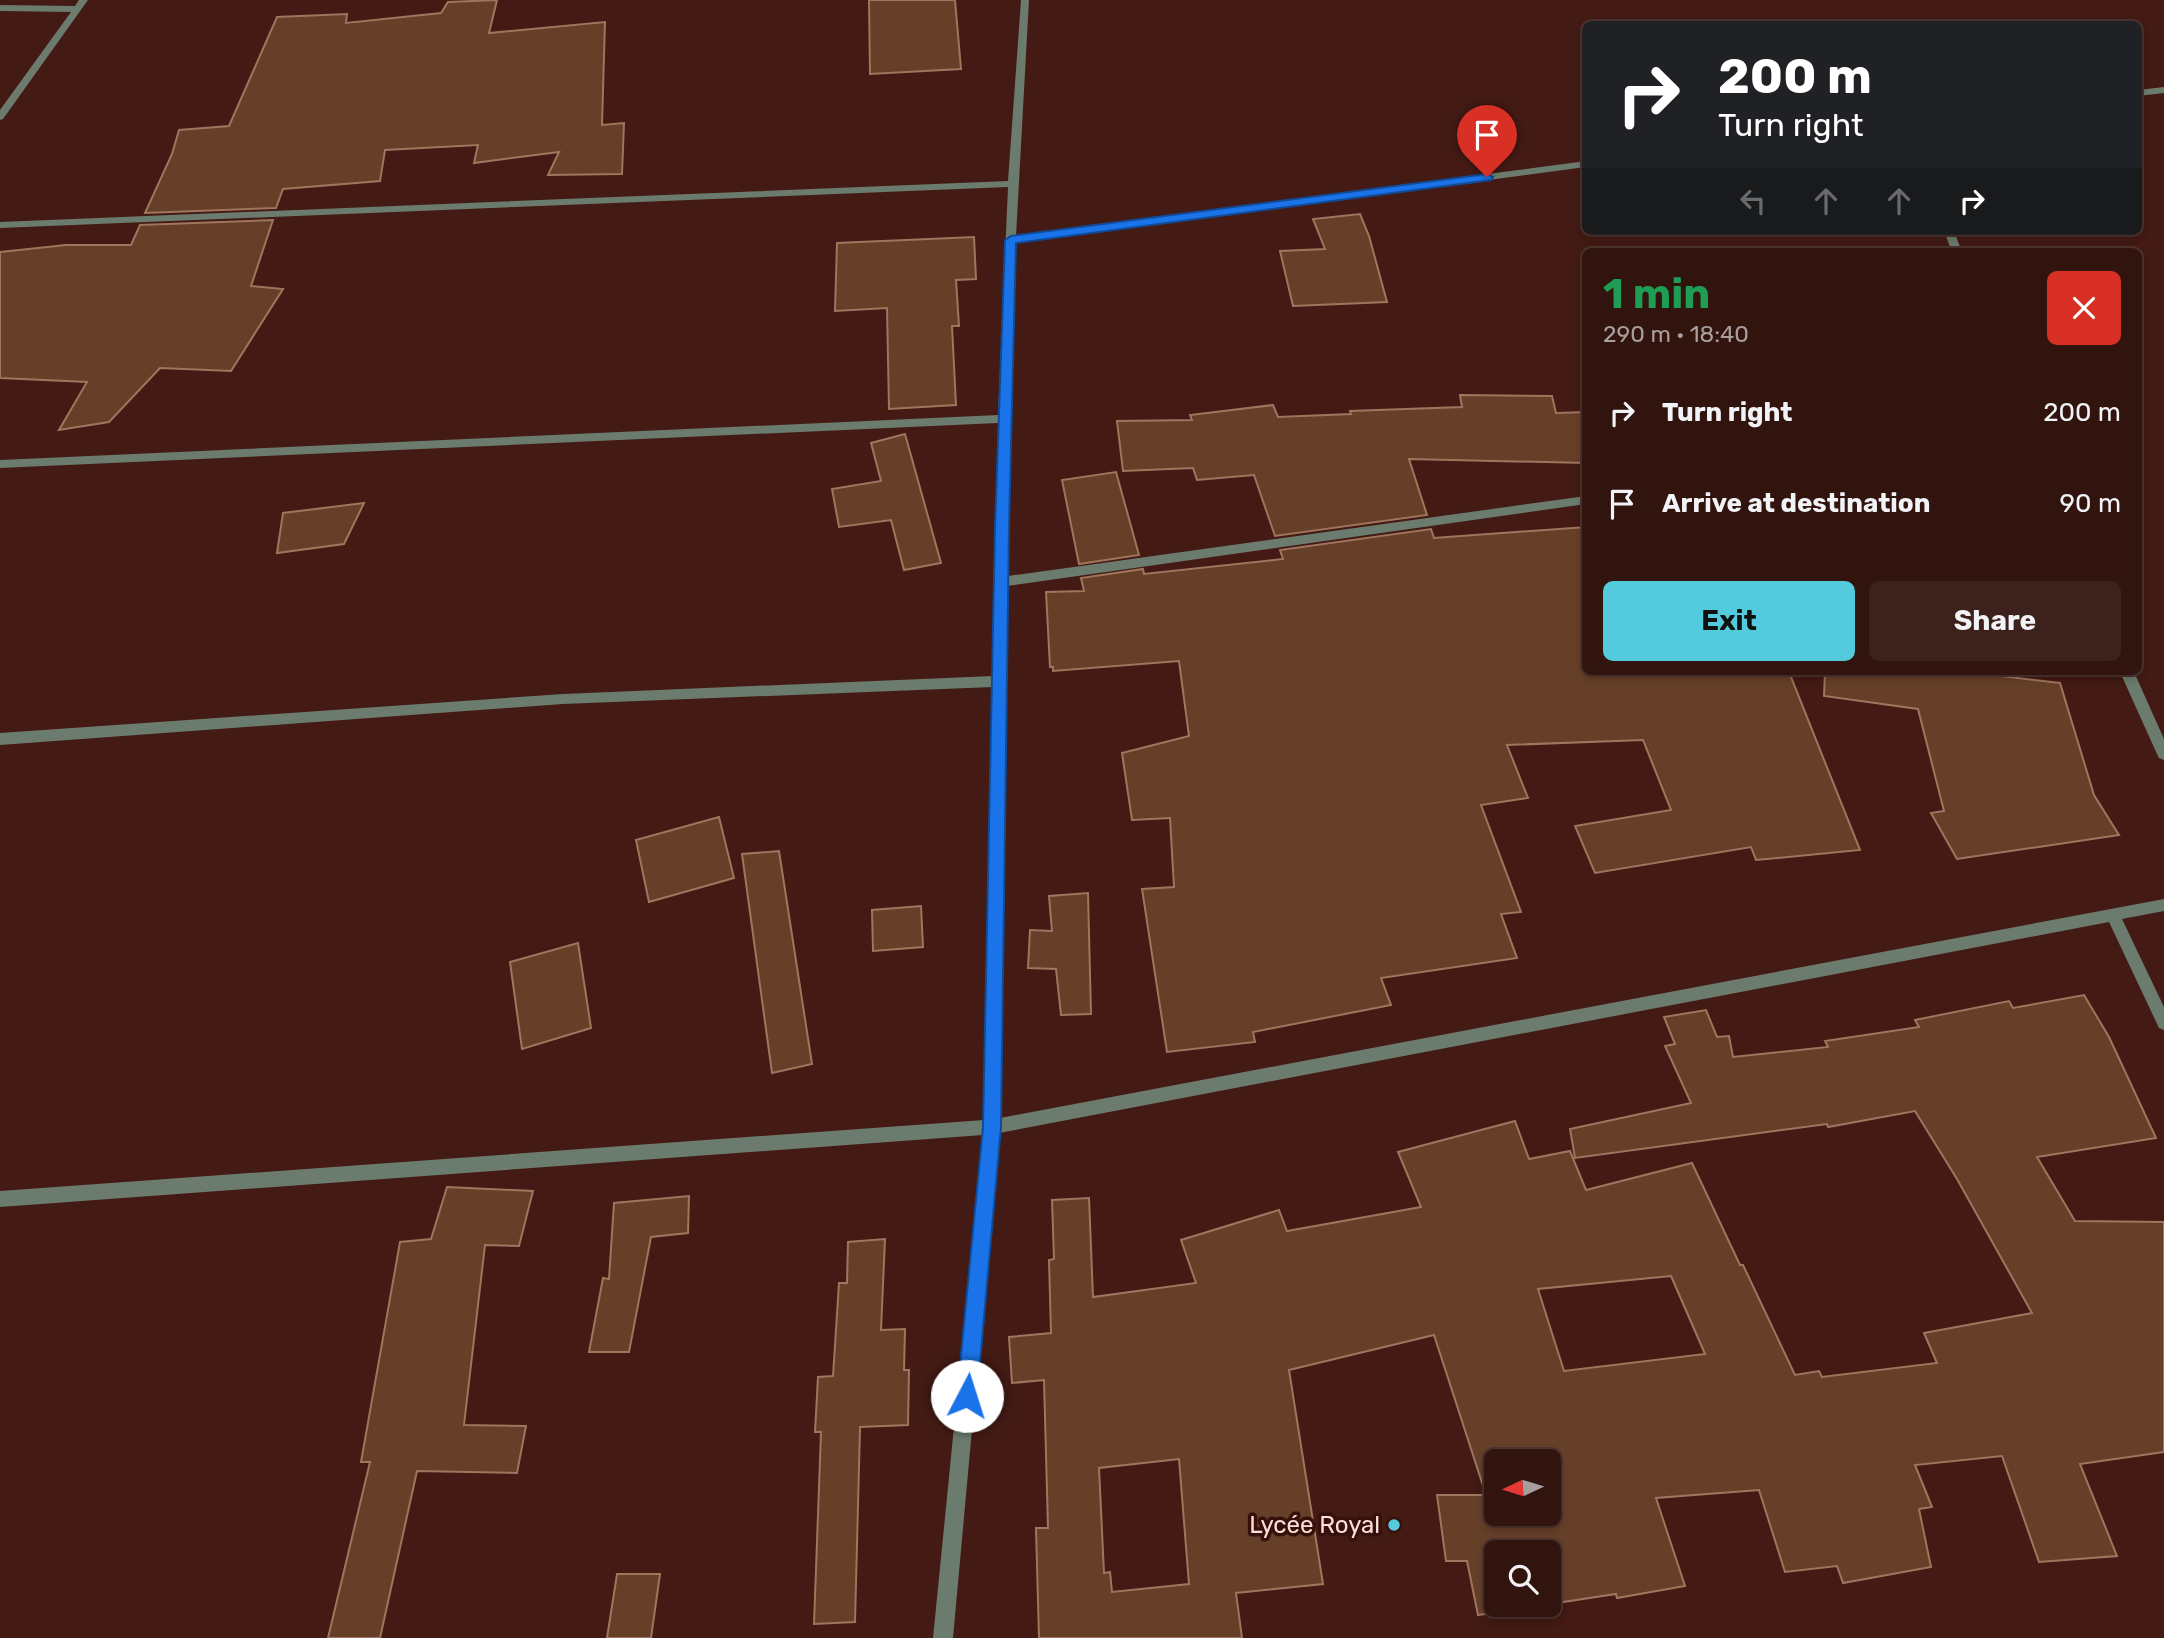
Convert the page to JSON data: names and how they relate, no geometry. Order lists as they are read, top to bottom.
{
  "places": ["Lycée Royal"],
  "north": "left",
  "page": {
    "turn": ["200 m", "Turn right"],
    "heading": ["1 min", "290 m · 18:40"],
    "list": [
      {
        "name": "Turn right",
        "value": "200 m"
      },
      {
        "name": "Arrive at destination",
        "value": "90 m"
      }
    ],
    "buttons": ["Exit", "Share"]
  }
}
